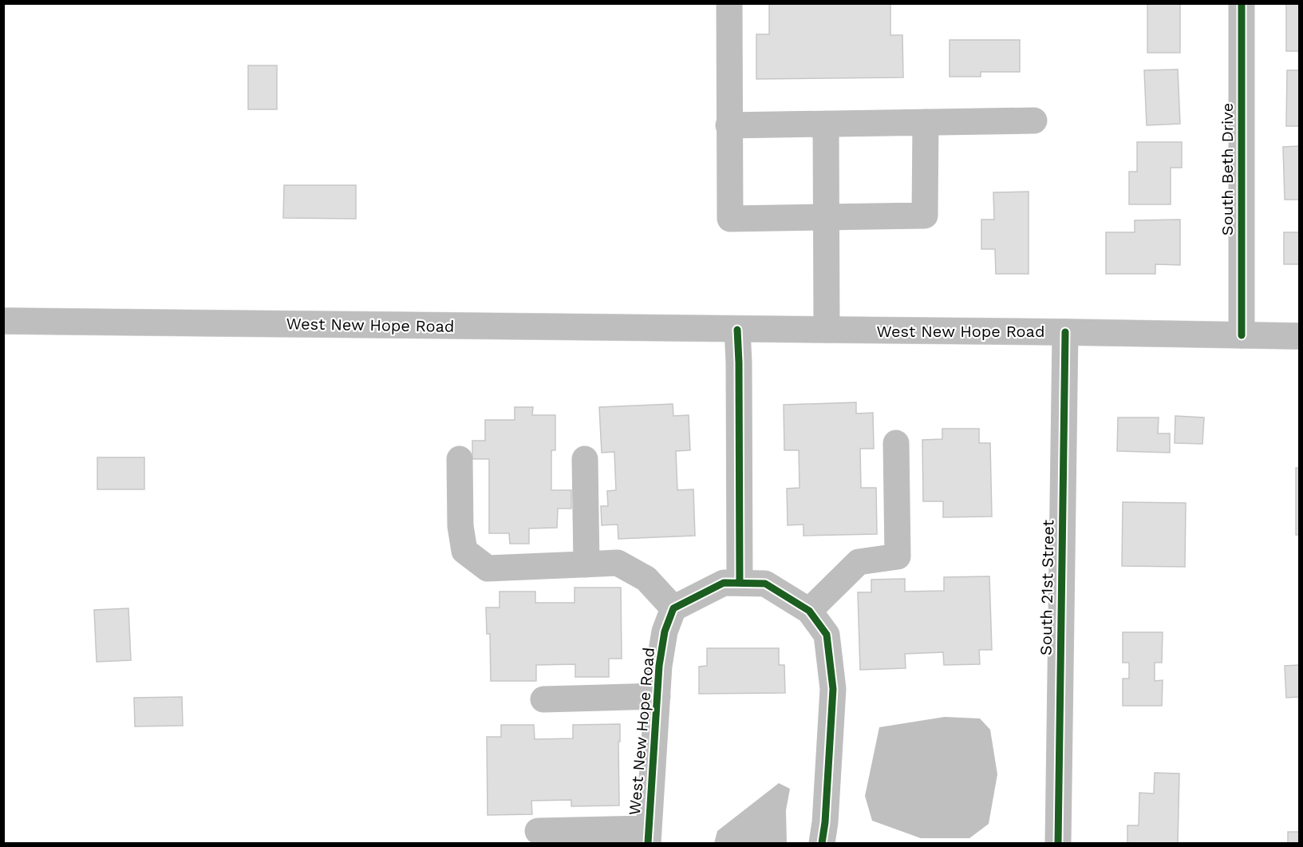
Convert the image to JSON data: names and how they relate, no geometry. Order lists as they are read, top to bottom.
{
  "streets": {
    "street": ["South Beth Drive", "West New Hope Road", "South 21st Street"]
  },
  "crossings": [
    ["South Beth Drive", "West New Hope Road"],
    ["West New Hope Road", "South 21st Street"]
  ]
}
